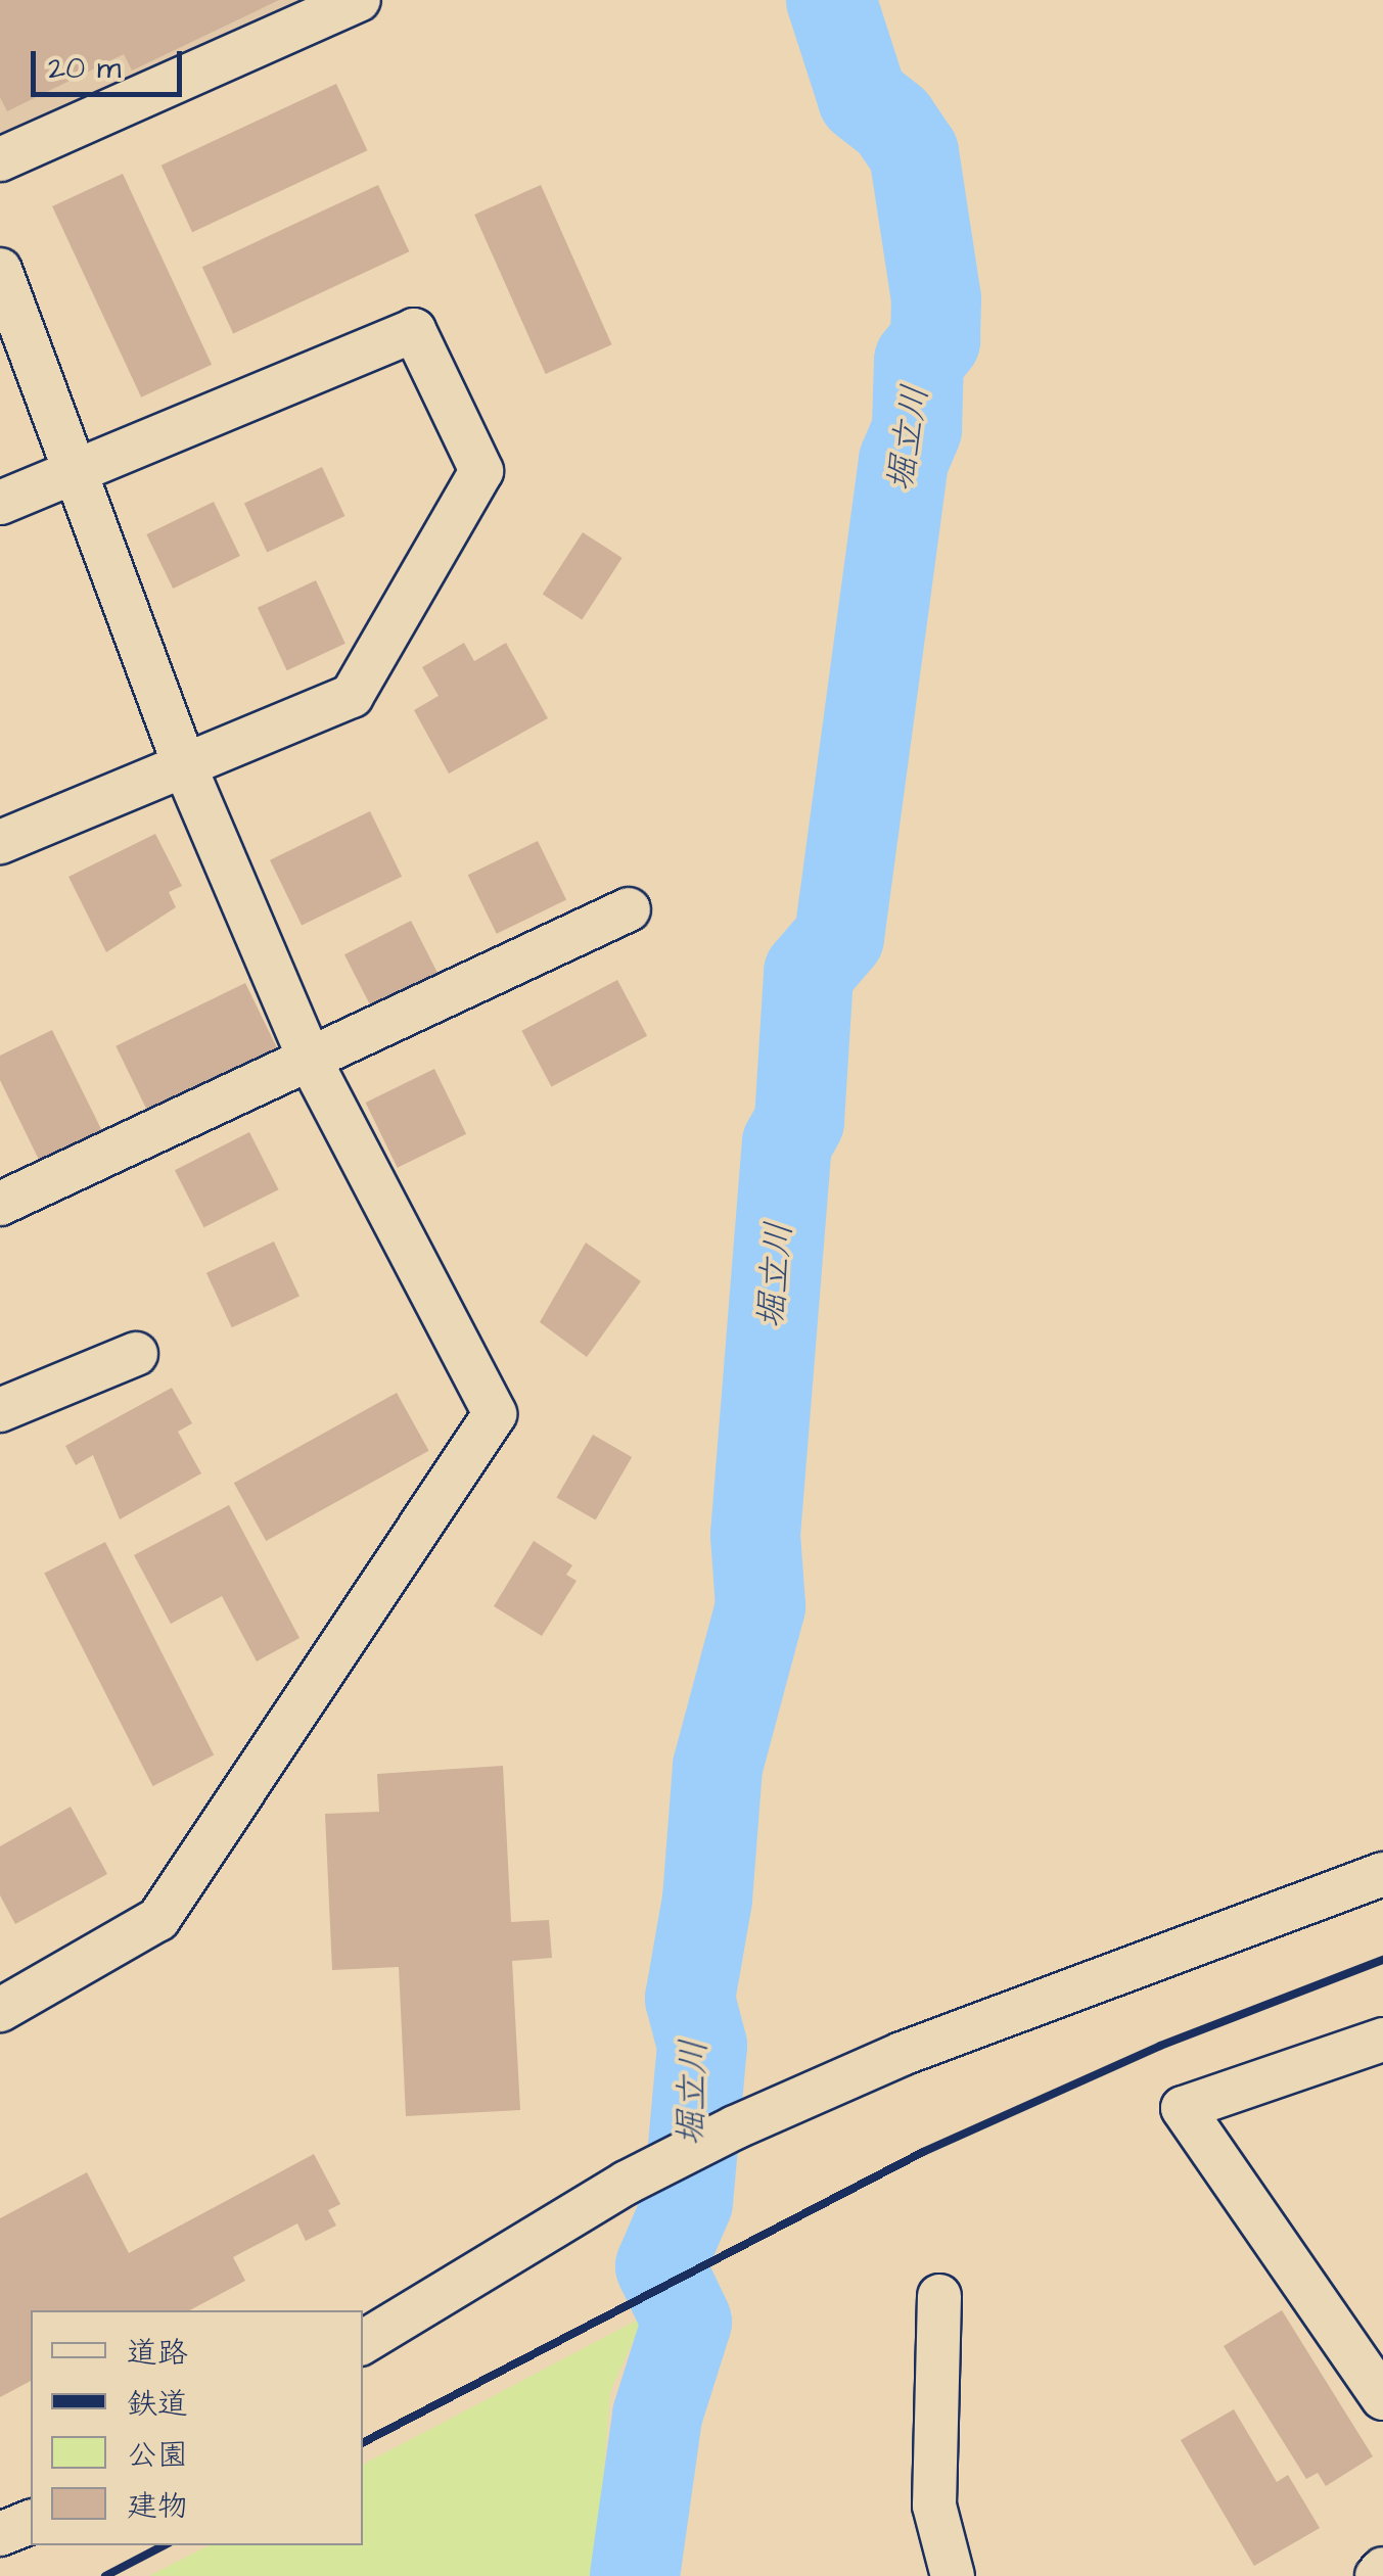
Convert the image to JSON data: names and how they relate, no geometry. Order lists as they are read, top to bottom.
{
  "water": ["堀立川"],
  "legend": [
    "道路",
    "鉄道",
    "公園",
    "建物"
  ],
  "scale_bar": "20 m"
}
